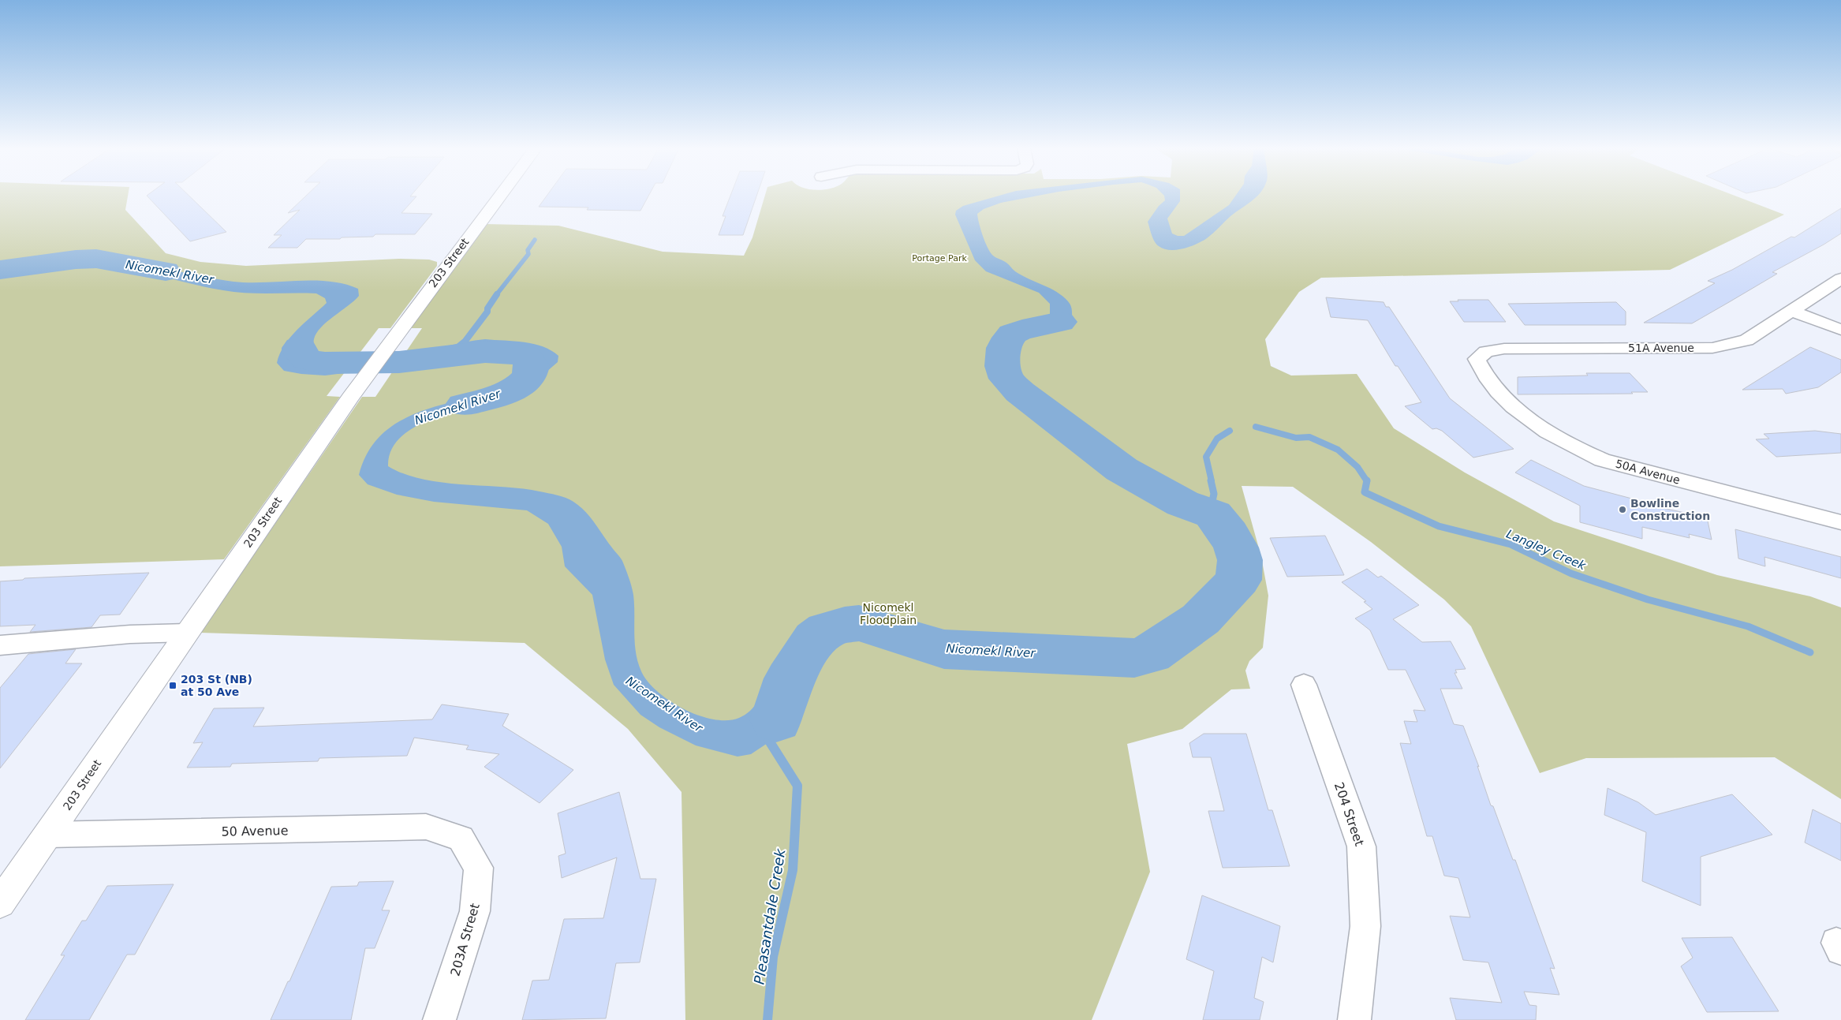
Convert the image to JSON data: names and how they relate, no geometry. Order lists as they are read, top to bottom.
{
  "streets": {
    "main road": ["203 Street"],
    "street": [
      "51A Avenue",
      "50A Avenue",
      "204 Street",
      "50 Avenue",
      "203A Street"
    ]
  },
  "crossings": [
    ["203 Street", "50 Avenue"],
    ["51A Avenue", "50A Avenue"],
    ["50 Avenue", "203A Street"]
  ],
  "water": ["Nicomekl River", "Langley Creek", "Pleasantdale Creek"],
  "parks": ["Portage Park", "Nicomekl Floodplain"],
  "places": {
    "other": ["Bowline Construction"],
    "transit": ["203 St (NB) at 50 Ave"]
  }
}
